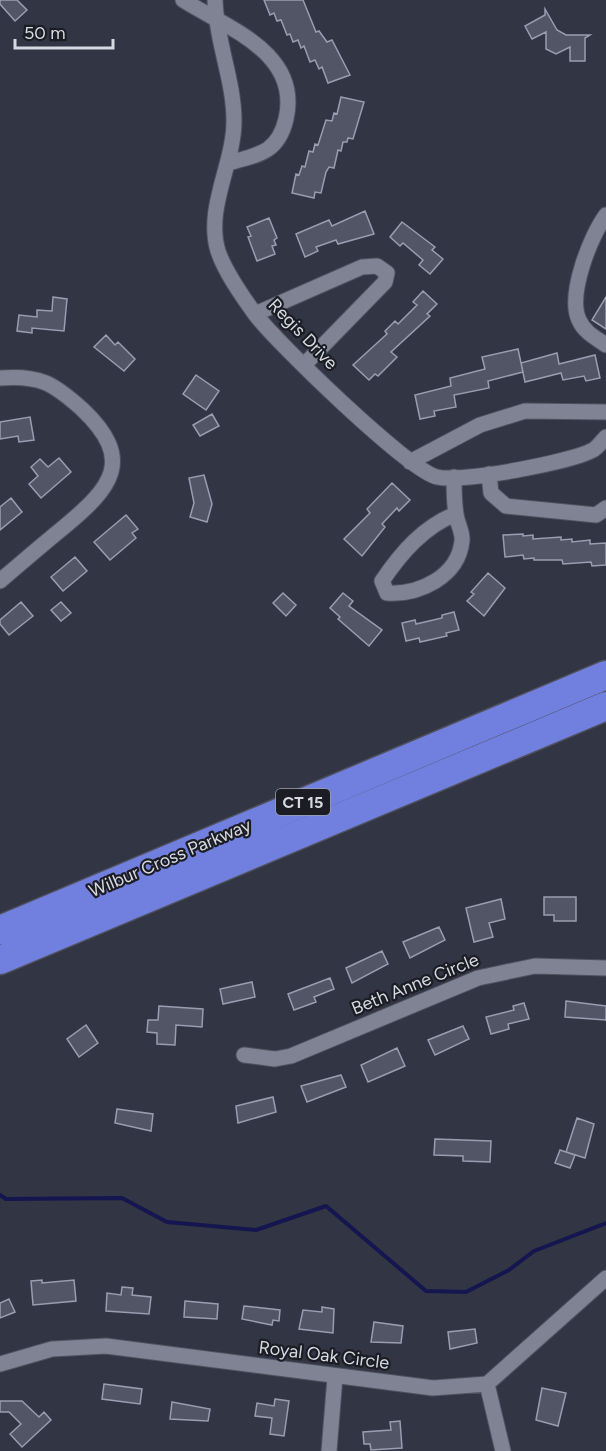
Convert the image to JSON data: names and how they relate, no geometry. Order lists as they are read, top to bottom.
{
  "streets": {
    "highway": ["CT 15", "Wilbur Cross Parkway"],
    "street": ["Regis Drive", "Beth Anne Circle", "Royal Oak Circle"]
  },
  "scale_bar": "50 m"
}
